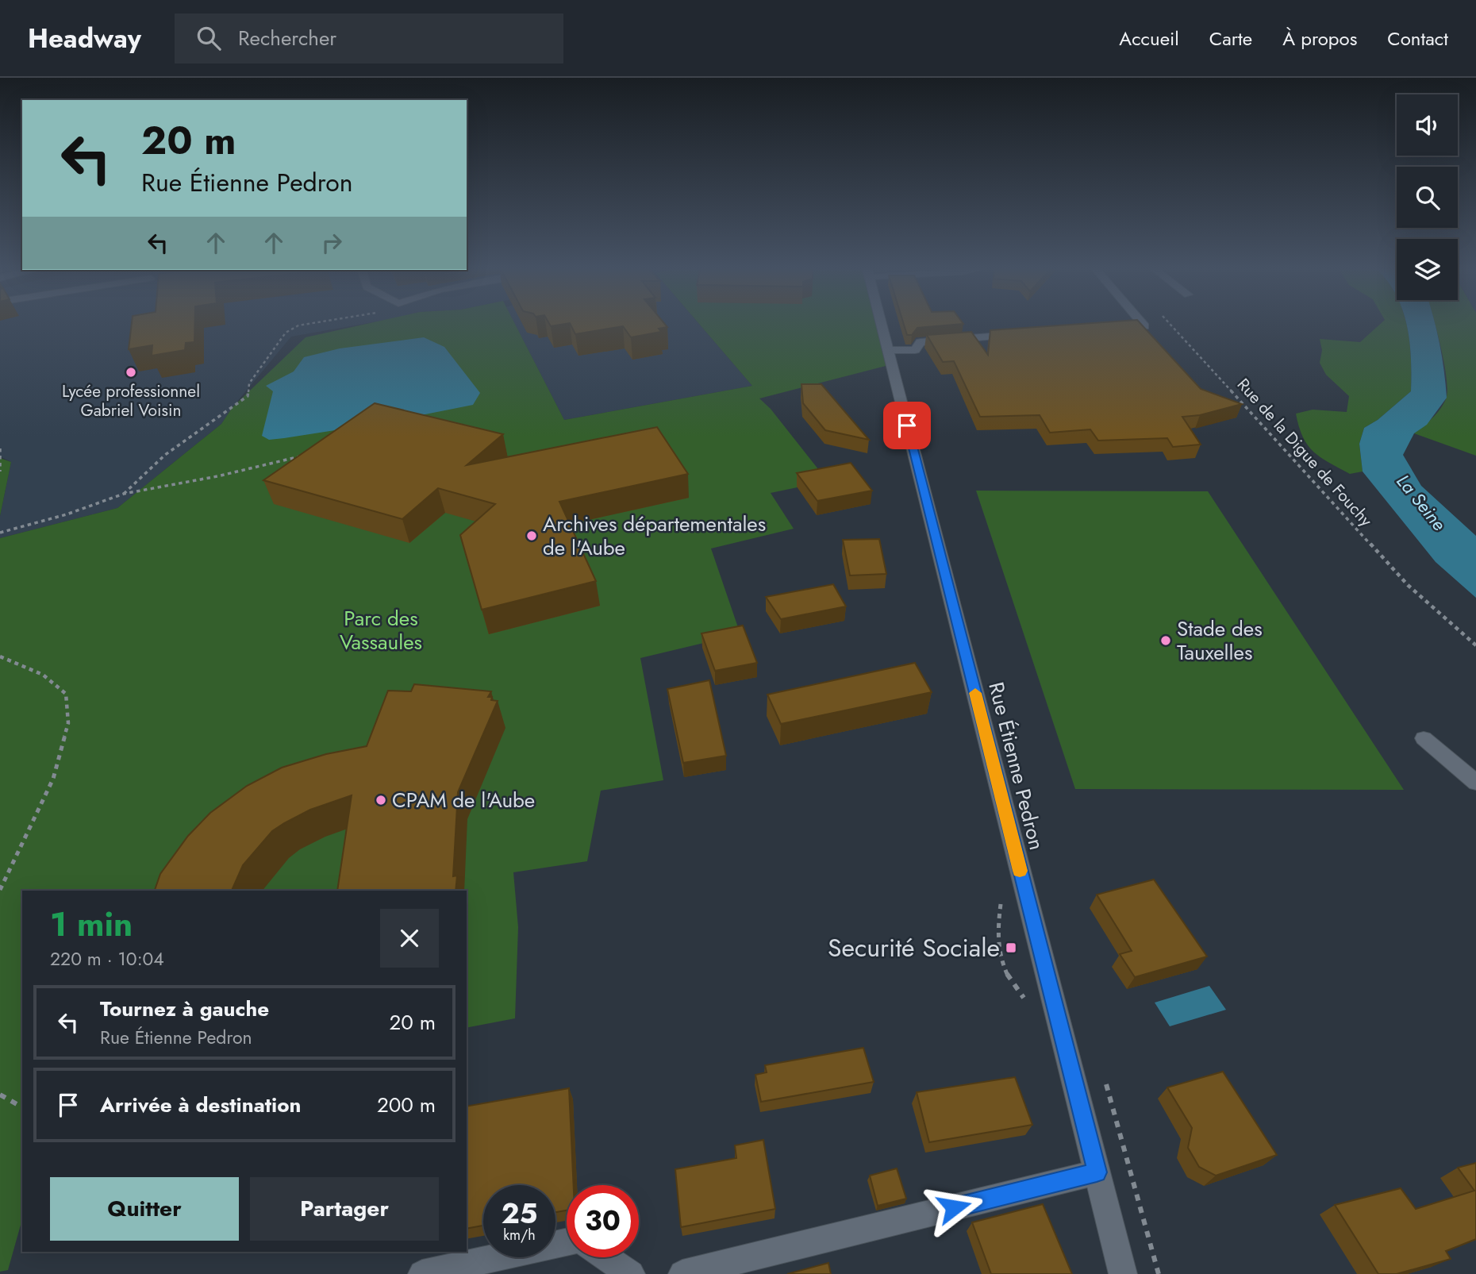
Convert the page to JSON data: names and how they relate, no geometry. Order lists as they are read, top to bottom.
{
  "streets": {
    "street": ["Rue Étienne Pedron"],
    "path": ["Rue de la Digue de Fouchy"]
  },
  "water": ["La Seine"],
  "parks": ["Parc des Vassaules"],
  "places": {
    "other": [
      "Lycée professionnel Gabriel Voisin",
      "Archives départementales de l'Aube",
      "Stade des Tauxelles",
      "CPAM de l'Aube"
    ],
    "transit": ["Securité Sociale"]
  },
  "page": {
    "header": "Headway",
    "search": "Rechercher",
    "nav": [
      "Accueil",
      "Carte",
      "À propos",
      "Contact"
    ],
    "turn": ["20 m", "Rue Étienne Pedron"],
    "heading": ["1 min", "220 m · 10:04"],
    "list": [
      {
        "name": "Tournez à gauche",
        "note": "Rue Étienne Pedron",
        "value": "20 m"
      },
      {
        "name": "Arrivée à destination",
        "value": "200 m"
      }
    ],
    "buttons": ["Quitter", "Partager"],
    "speed": "25 km/h",
    "limit": "30"
  }
}
